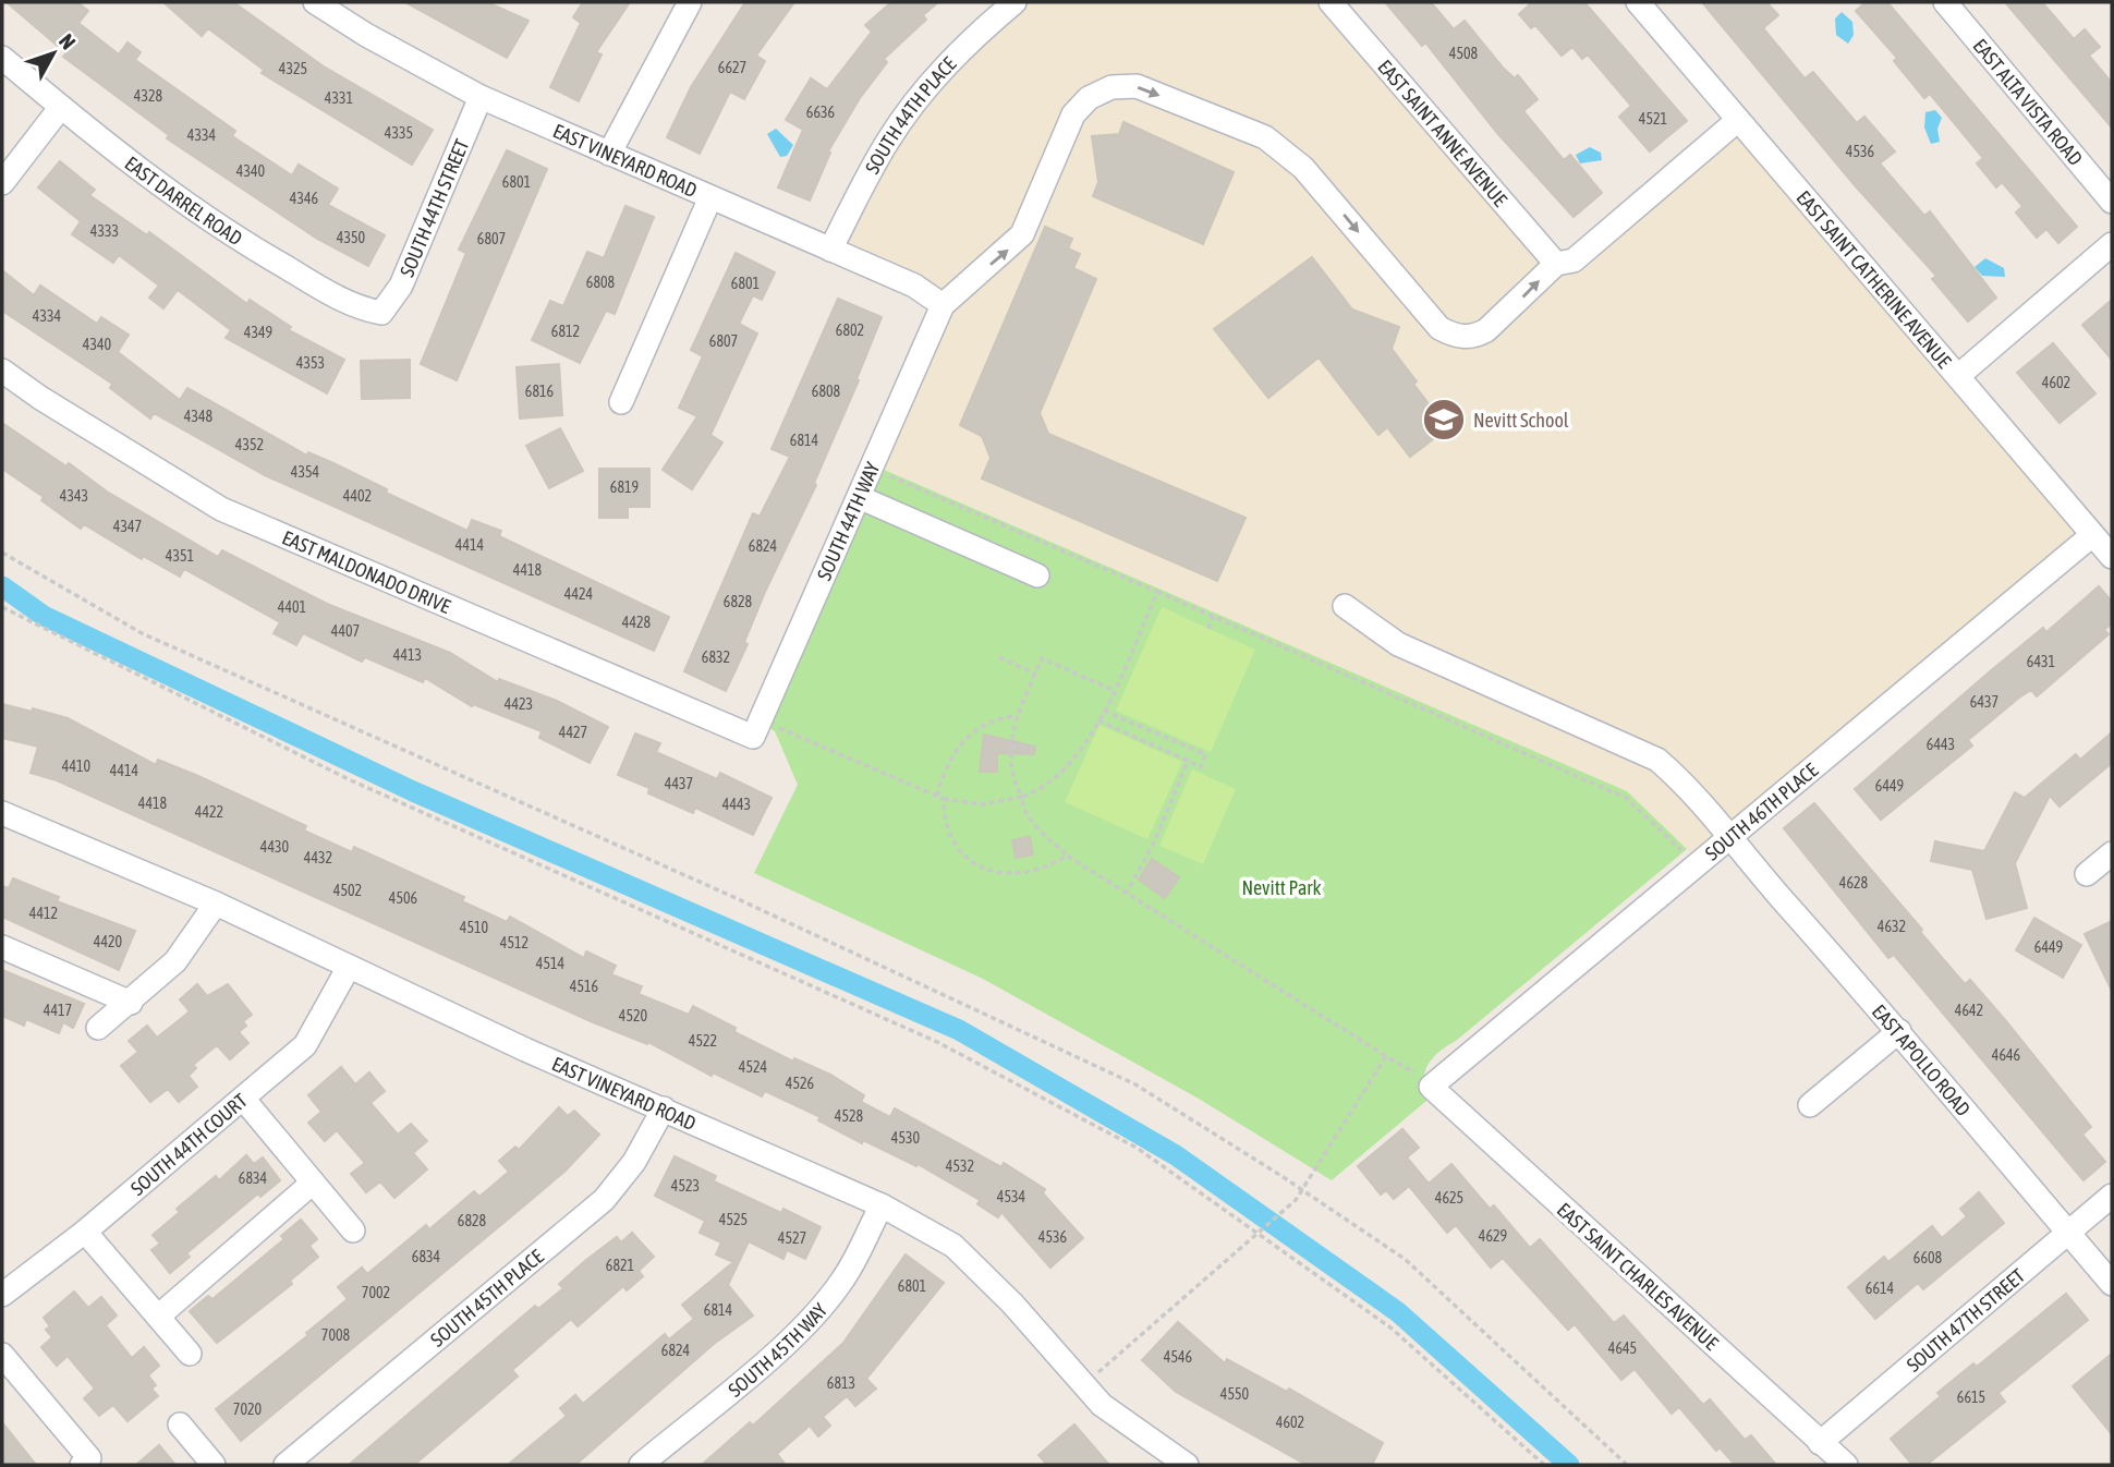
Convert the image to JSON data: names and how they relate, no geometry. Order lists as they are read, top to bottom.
{
  "streets": {
    "street": [
      "EAST ALTA VISTA ROAD",
      "SOUTH 44TH PLACE",
      "EAST SAINT ANNE AVENUE",
      "EAST VINEYARD ROAD",
      "EAST DARREL ROAD",
      "SOUTH 44TH STREET",
      "EAST SAINT CATHERINE AVENUE",
      "SOUTH 44TH WAY",
      "EAST MALDONADO DRIVE",
      "SOUTH 46TH PLACE",
      "EAST APOLLO ROAD",
      "SOUTH 44TH COURT",
      "EAST SAINT CHARLES AVENUE",
      "SOUTH 45TH PLACE",
      "SOUTH 47TH STREET",
      "SOUTH 45TH WAY"
    ]
  },
  "crossings": [
    ["SOUTH 44TH PLACE", "EAST VINEYARD ROAD"],
    ["EAST VINEYARD ROAD", "SOUTH 44TH STREET"],
    ["EAST VINEYARD ROAD", "SOUTH 44TH WAY"],
    ["EAST VINEYARD ROAD", "SOUTH 44TH COURT"],
    ["EAST VINEYARD ROAD", "SOUTH 45TH PLACE"],
    ["EAST VINEYARD ROAD", "SOUTH 45TH WAY"],
    ["EAST DARREL ROAD", "SOUTH 44TH STREET"],
    ["EAST SAINT CATHERINE AVENUE", "SOUTH 46TH PLACE"],
    ["SOUTH 44TH WAY", "EAST MALDONADO DRIVE"],
    ["SOUTH 46TH PLACE", "EAST APOLLO ROAD"],
    ["SOUTH 46TH PLACE", "EAST SAINT CHARLES AVENUE"],
    ["EAST APOLLO ROAD", "SOUTH 47TH STREET"],
    ["EAST SAINT CHARLES AVENUE", "SOUTH 47TH STREET"]
  ],
  "parks": ["Nevitt Park"],
  "places": {
    "school or university": ["Nevitt School"]
  },
  "house_numbers": [
    "4508",
    "6627",
    "4325",
    "4328",
    "4331",
    "6636",
    "4521",
    "4335",
    "4334",
    "4536",
    "4340",
    "6801",
    "4346",
    "4333",
    "4350",
    "6807",
    "6808",
    "6801",
    "4334",
    "6802",
    "6812",
    "4349",
    "6807",
    "4340",
    "4353",
    "4602",
    "6816",
    "6808",
    "4348",
    "6814",
    "4352",
    "4354",
    "6819",
    "4343",
    "4402",
    "4347",
    "4414",
    "6824",
    "4351",
    "4418",
    "4424",
    "6828",
    "4401",
    "4428",
    "4407",
    "4413",
    "6832",
    "6431",
    "6437",
    "4423",
    "4427",
    "6443",
    "4410",
    "4414",
    "4437",
    "6449",
    "4418",
    "4443",
    "4422",
    "4430",
    "4432",
    "4628",
    "4502",
    "4506",
    "4412",
    "4632",
    "4510",
    "4420",
    "4512",
    "6449",
    "4514",
    "4516",
    "4417",
    "4642",
    "4520",
    "4522",
    "4646",
    "4524",
    "4526",
    "4528",
    "4530",
    "4532",
    "6834",
    "4523",
    "4534",
    "4625",
    "4525",
    "6828",
    "4629",
    "4536",
    "4527",
    "6834",
    "6608",
    "6821",
    "6801",
    "6614",
    "7002",
    "6814",
    "7008",
    "4645",
    "6824",
    "4546",
    "6813",
    "4550",
    "6615",
    "7020",
    "4602"
  ],
  "north": "top right"
}
